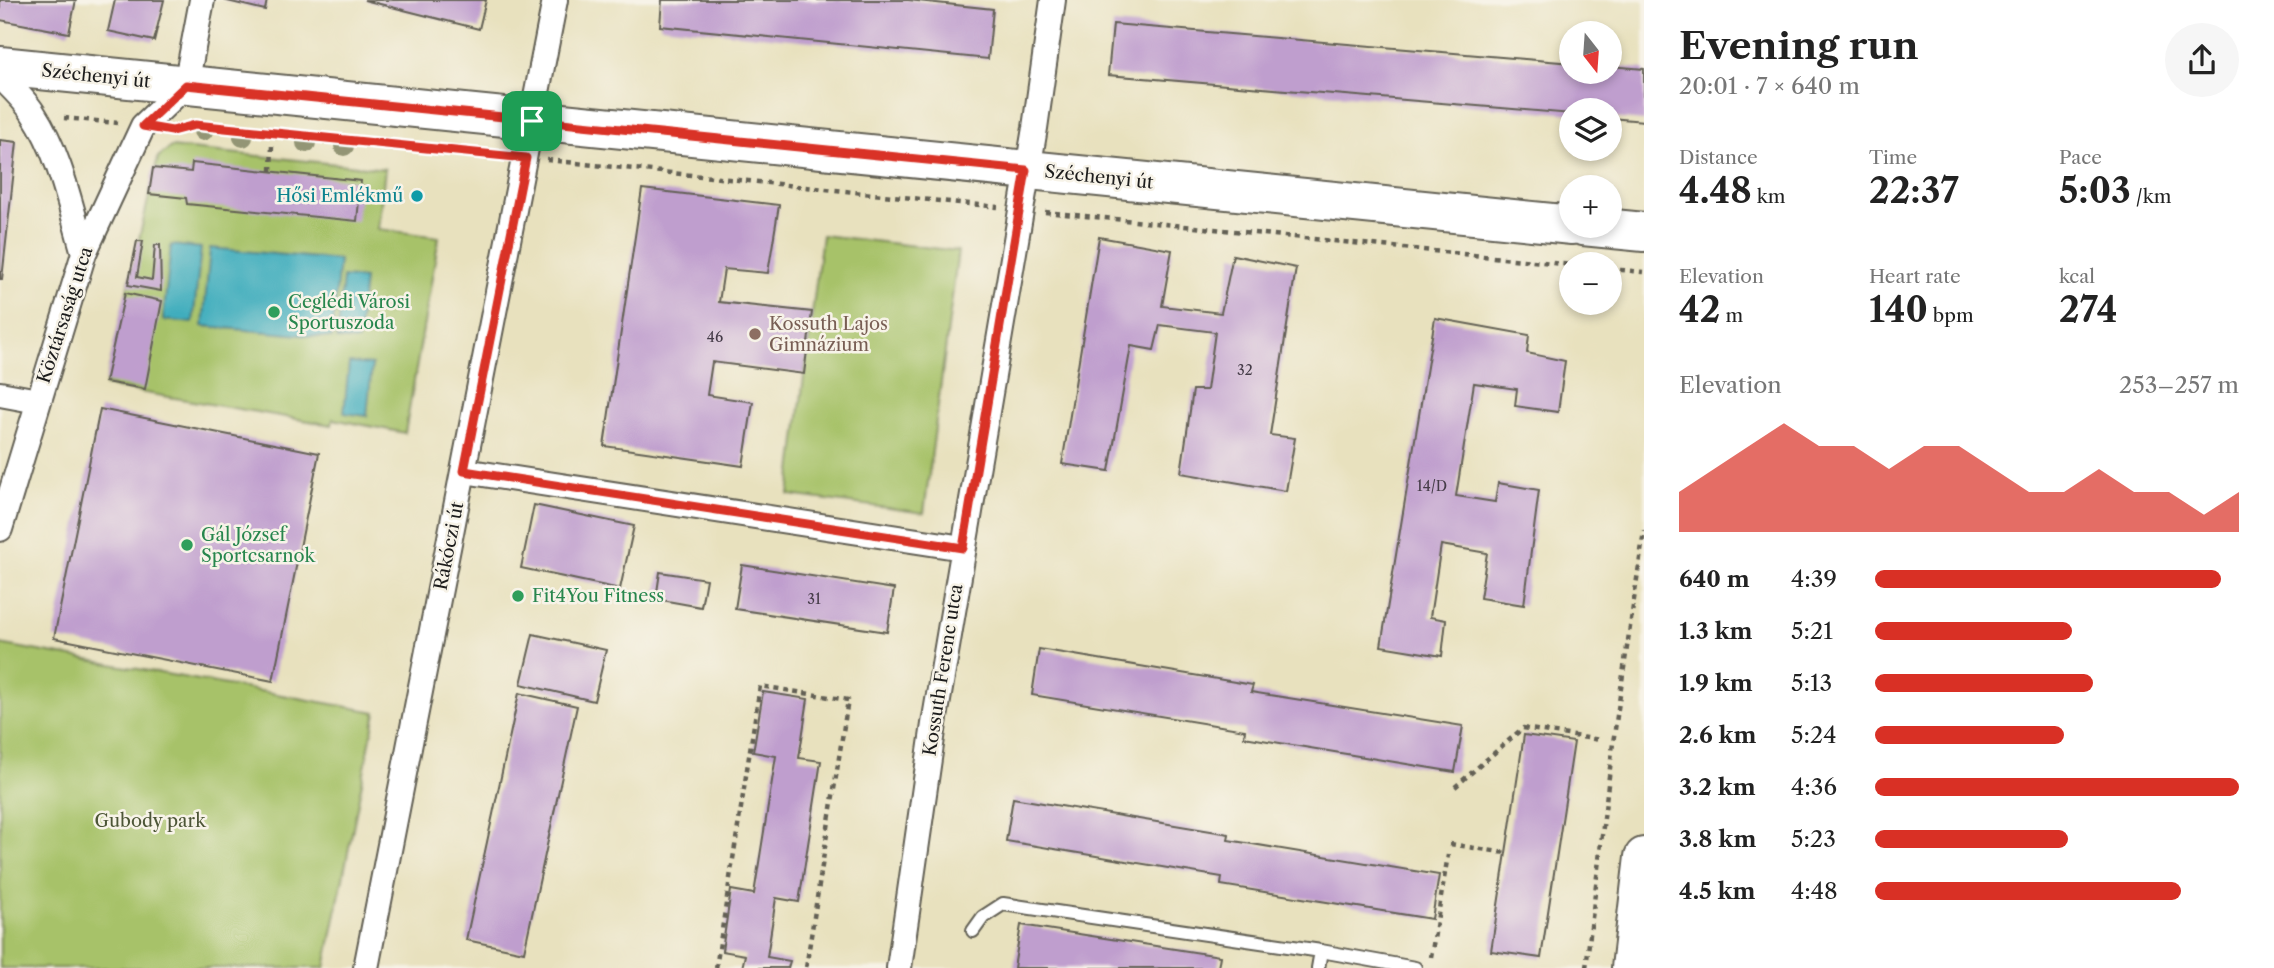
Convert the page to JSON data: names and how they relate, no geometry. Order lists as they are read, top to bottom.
{
  "streets": {
    "main road": ["Széchenyi út"],
    "street": ["Köztársaság utca", "Rákóczi út", "Kossuth Ferenc utca"]
  },
  "crossings": [
    ["Széchenyi út", "Köztársaság utca"],
    ["Széchenyi út", "Rákóczi út"],
    ["Széchenyi út", "Kossuth Ferenc utca"]
  ],
  "parks": ["Gubody park"],
  "places": [
    "Hősi Emlékmű",
    "Ceglédi Városi Sportuszoda",
    "Kossuth Lajos Gimnázium",
    "Gál József Sportcsarnok",
    "Fit4You Fitness"
  ],
  "house_numbers": [
    "46",
    "32",
    "14/D",
    "31"
  ],
  "north": "bottom",
  "page": {
    "heading": ["Evening run", "20:01 · 7 × 640 m"],
    "map_buttons": ["+", "−"],
    "stats": [
      ["Distance", "4.48 km"],
      ["Time", "22:37"],
      ["Pace", "5:03 /km"],
      ["Elevation", "42 m"],
      ["Heart rate", "140 bpm"],
      ["kcal", "274"]
    ],
    "chart": ["Elevation", "253–257 m"],
    "list": [
      {
        "name": "640 m",
        "note": "4:39"
      },
      {
        "name": "1.3 km",
        "note": "5:21"
      },
      {
        "name": "1.9 km",
        "note": "5:13"
      },
      {
        "name": "2.6 km",
        "note": "5:24"
      },
      {
        "name": "3.2 km",
        "note": "4:36"
      },
      {
        "name": "3.8 km",
        "note": "5:23"
      },
      {
        "name": "4.5 km",
        "note": "4:48"
      }
    ]
  }
}
